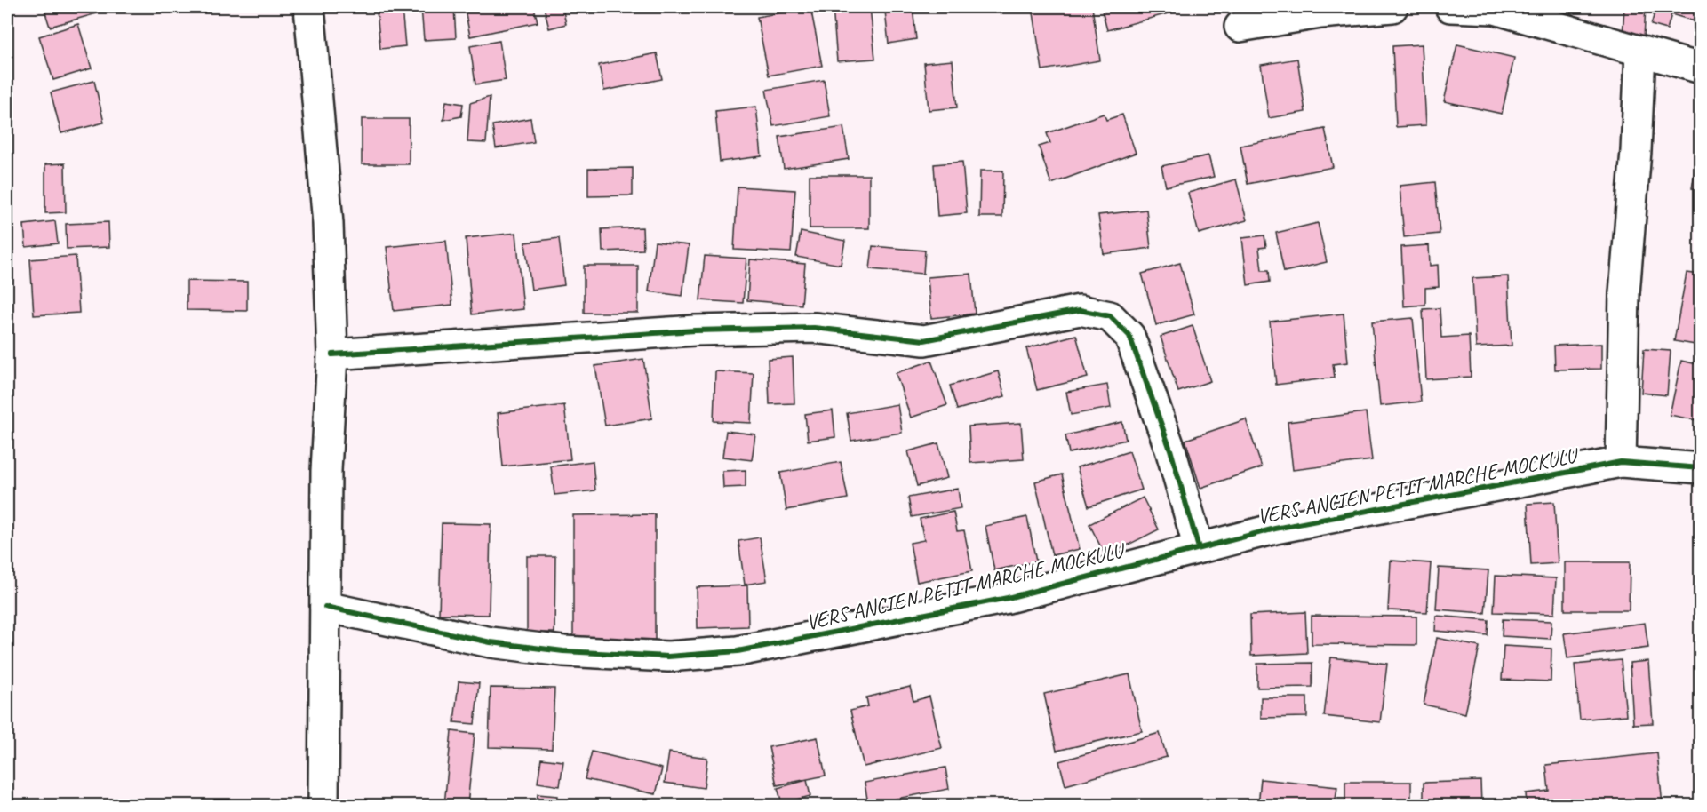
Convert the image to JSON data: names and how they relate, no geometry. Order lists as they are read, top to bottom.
{
  "streets": {
    "street": ["VERS ANCIEN PETIT MARCHE MOCKULU"]
  }
}
